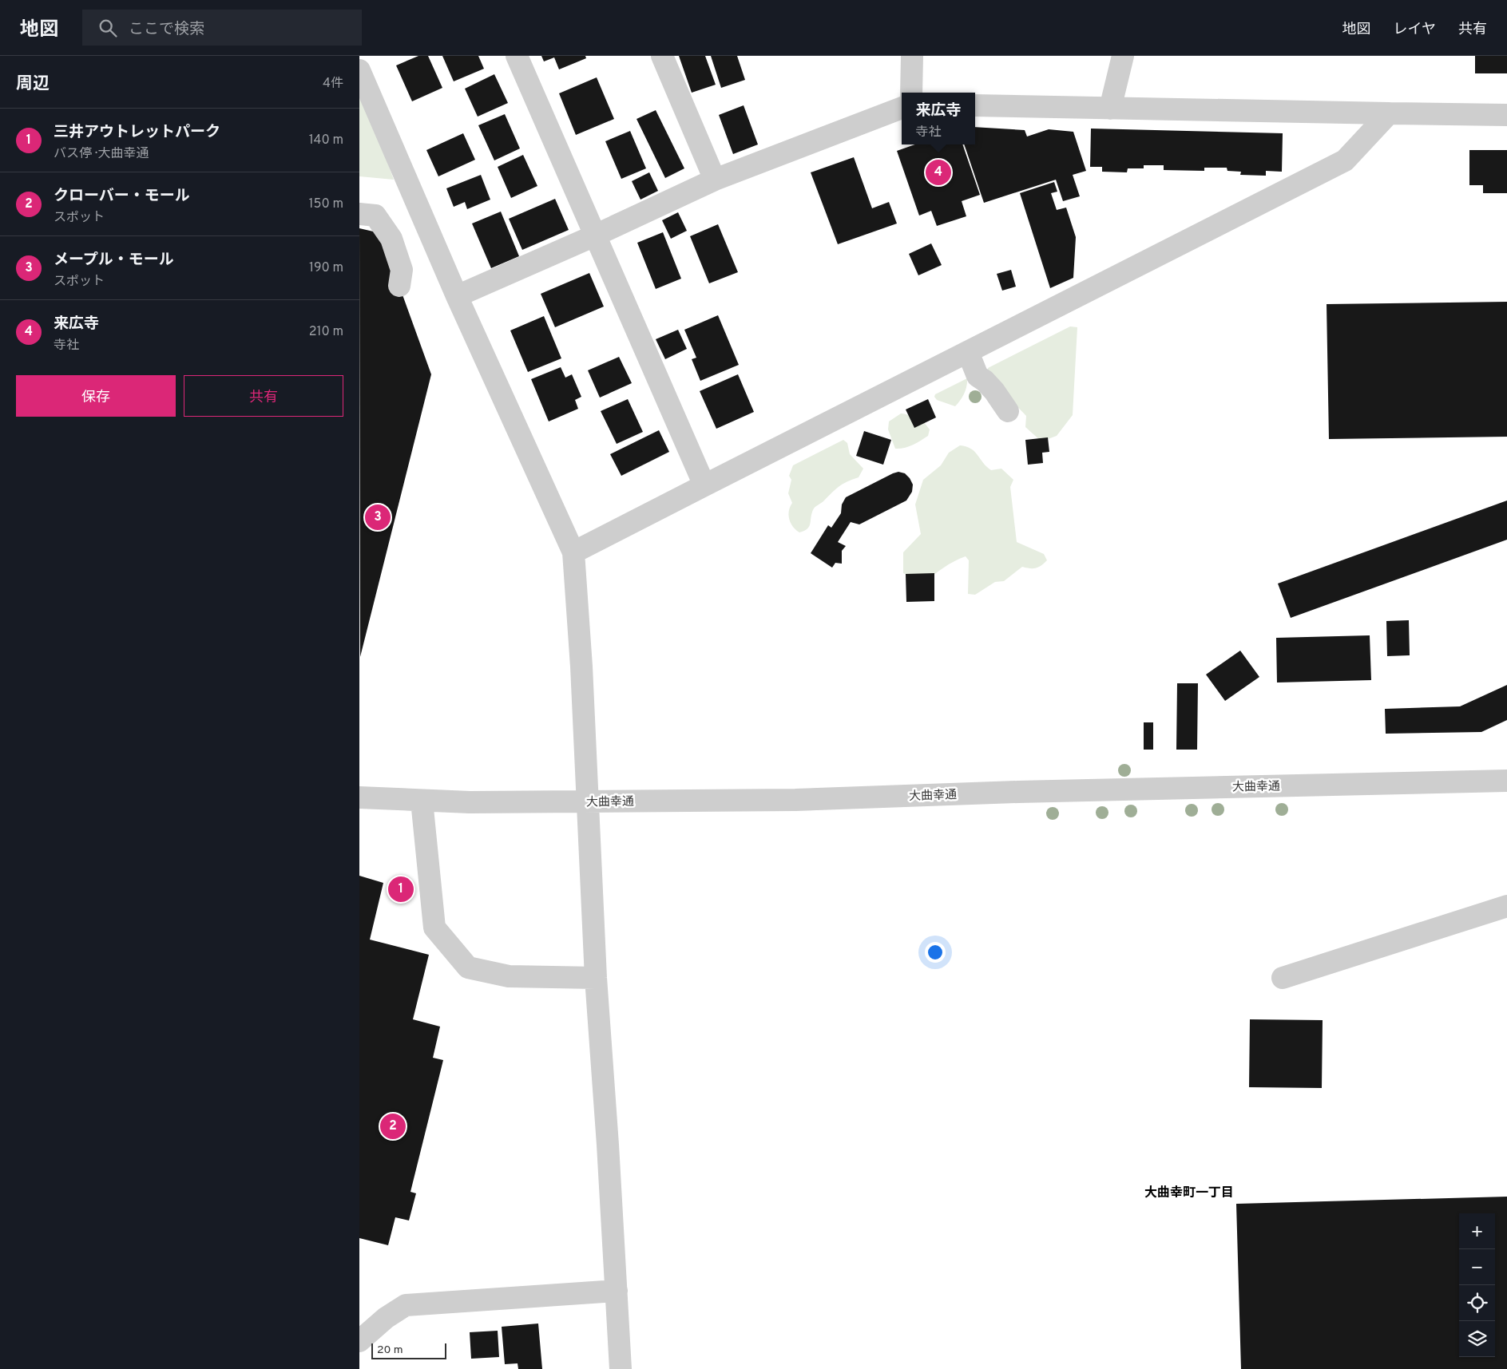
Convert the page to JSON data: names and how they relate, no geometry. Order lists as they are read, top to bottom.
{
  "streets": {
    "street": ["大曲幸通"]
  },
  "districts": ["大曲幸町一丁目"],
  "scale_bar": "20 m",
  "page": {
    "header": "地図",
    "search": "ここで検索",
    "nav": ["地図", "レイヤ", "共有"],
    "heading": ["周辺", "4件"],
    "popup": ["来広寺", "寺社"],
    "list": [
      {
        "mark": "1",
        "name": "三井アウトレットパーク",
        "note": "バス停 · 大曲幸通",
        "value": "140 m"
      },
      {
        "mark": "2",
        "name": "クローバー・モール",
        "note": "スポット",
        "value": "150 m"
      },
      {
        "mark": "3",
        "name": "メープル・モール",
        "note": "スポット",
        "value": "190 m"
      },
      {
        "mark": "4",
        "name": "来広寺",
        "note": "寺社",
        "value": "210 m"
      }
    ],
    "pins": [
      "4",
      "3",
      "1",
      "2"
    ],
    "buttons": ["保存", "共有"],
    "map_buttons": ["+", "−"],
    "scale": "20 m"
  }
}
